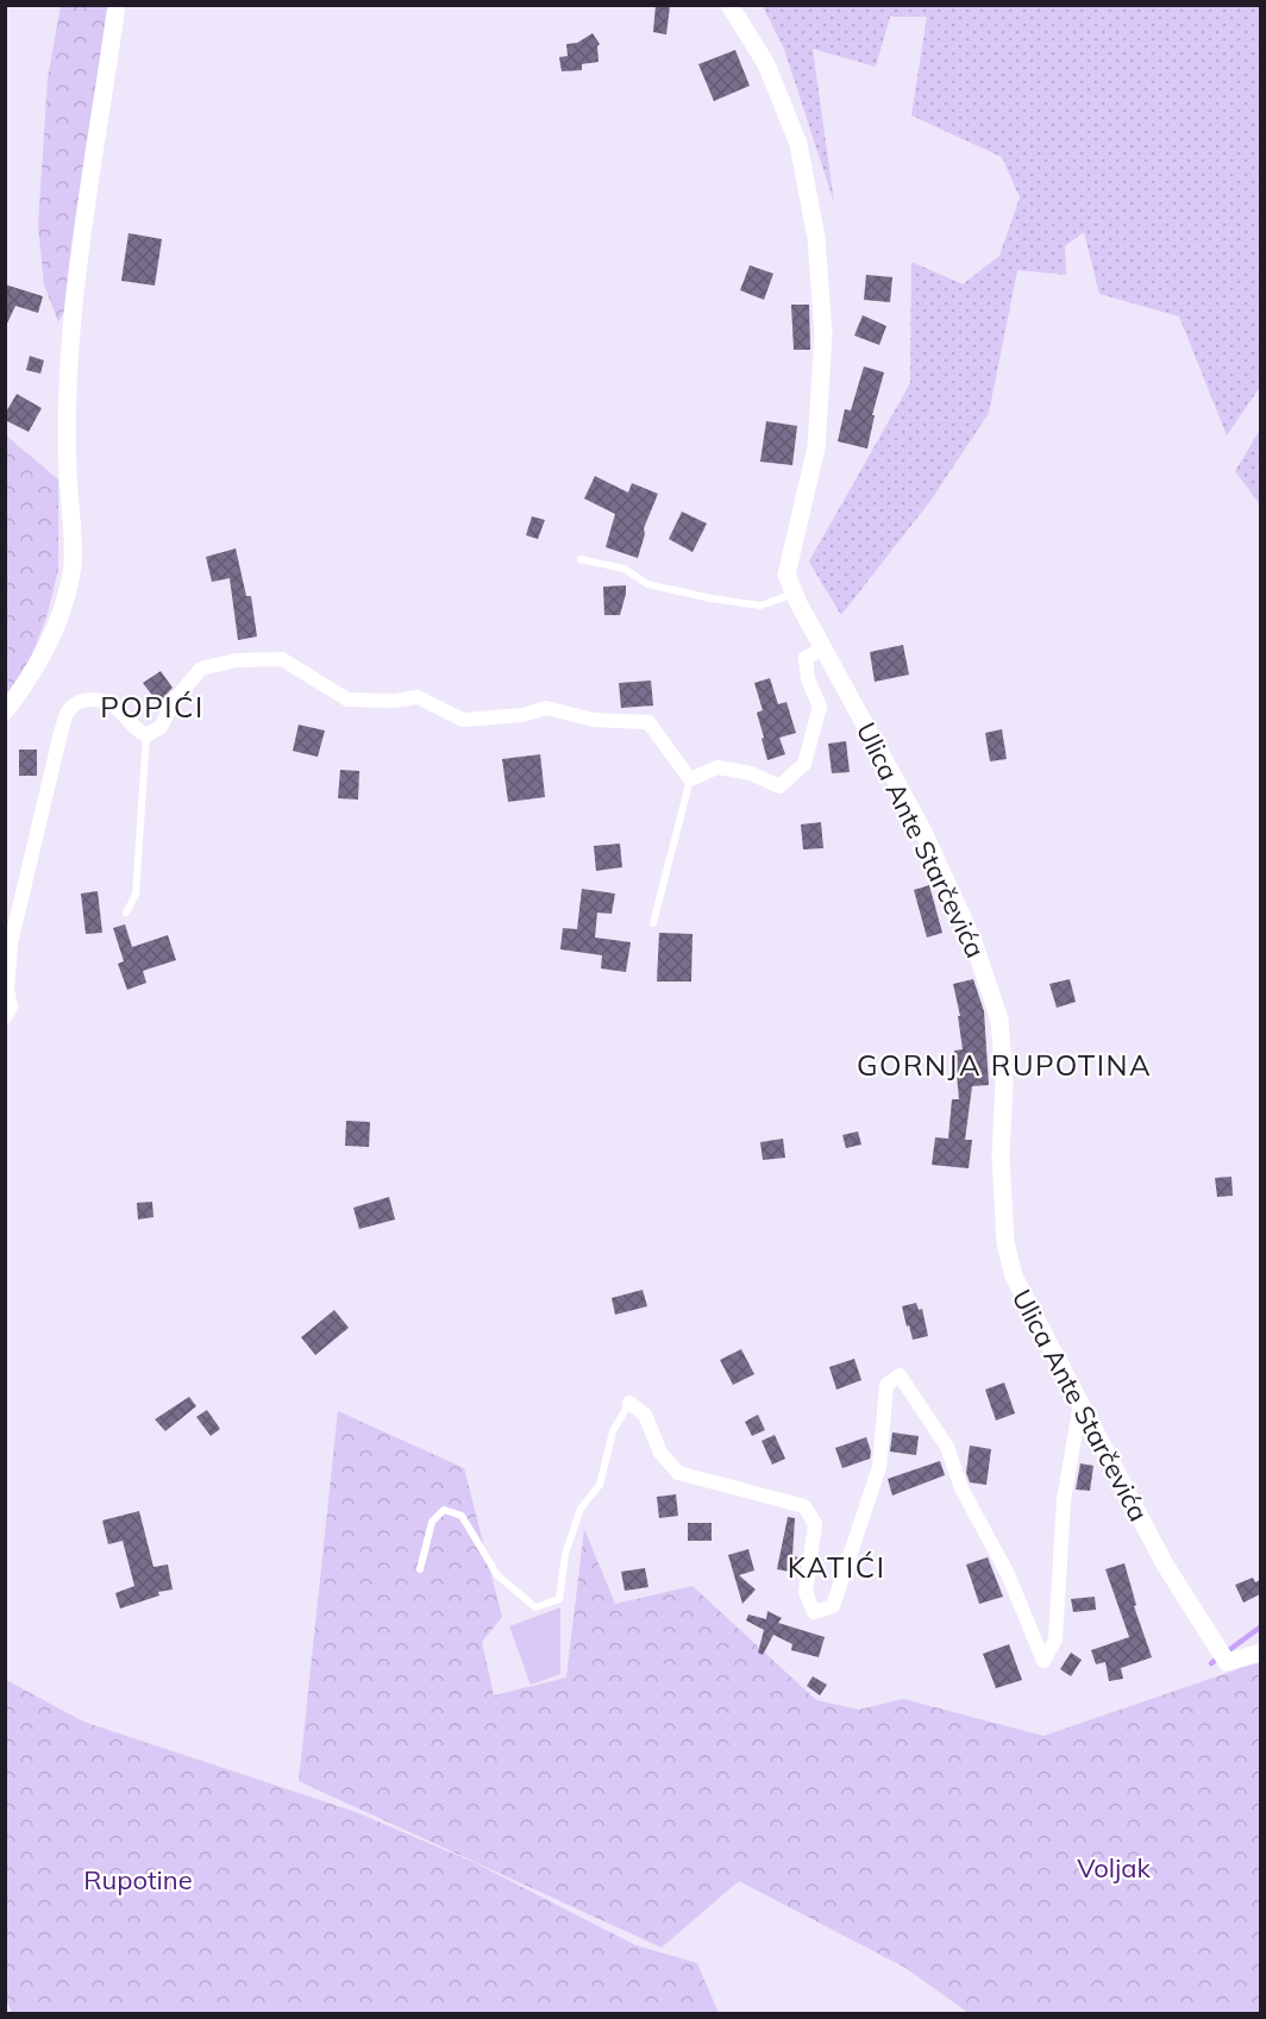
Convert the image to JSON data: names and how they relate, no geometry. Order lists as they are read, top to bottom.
{
  "streets": {
    "street": ["Ulica Ante Starčevića"]
  },
  "districts": ["POPIĆI", "GORNJA RUPOTINA", "KATIĆI"],
  "parks": ["Voljak", "Rupotine"]
}
